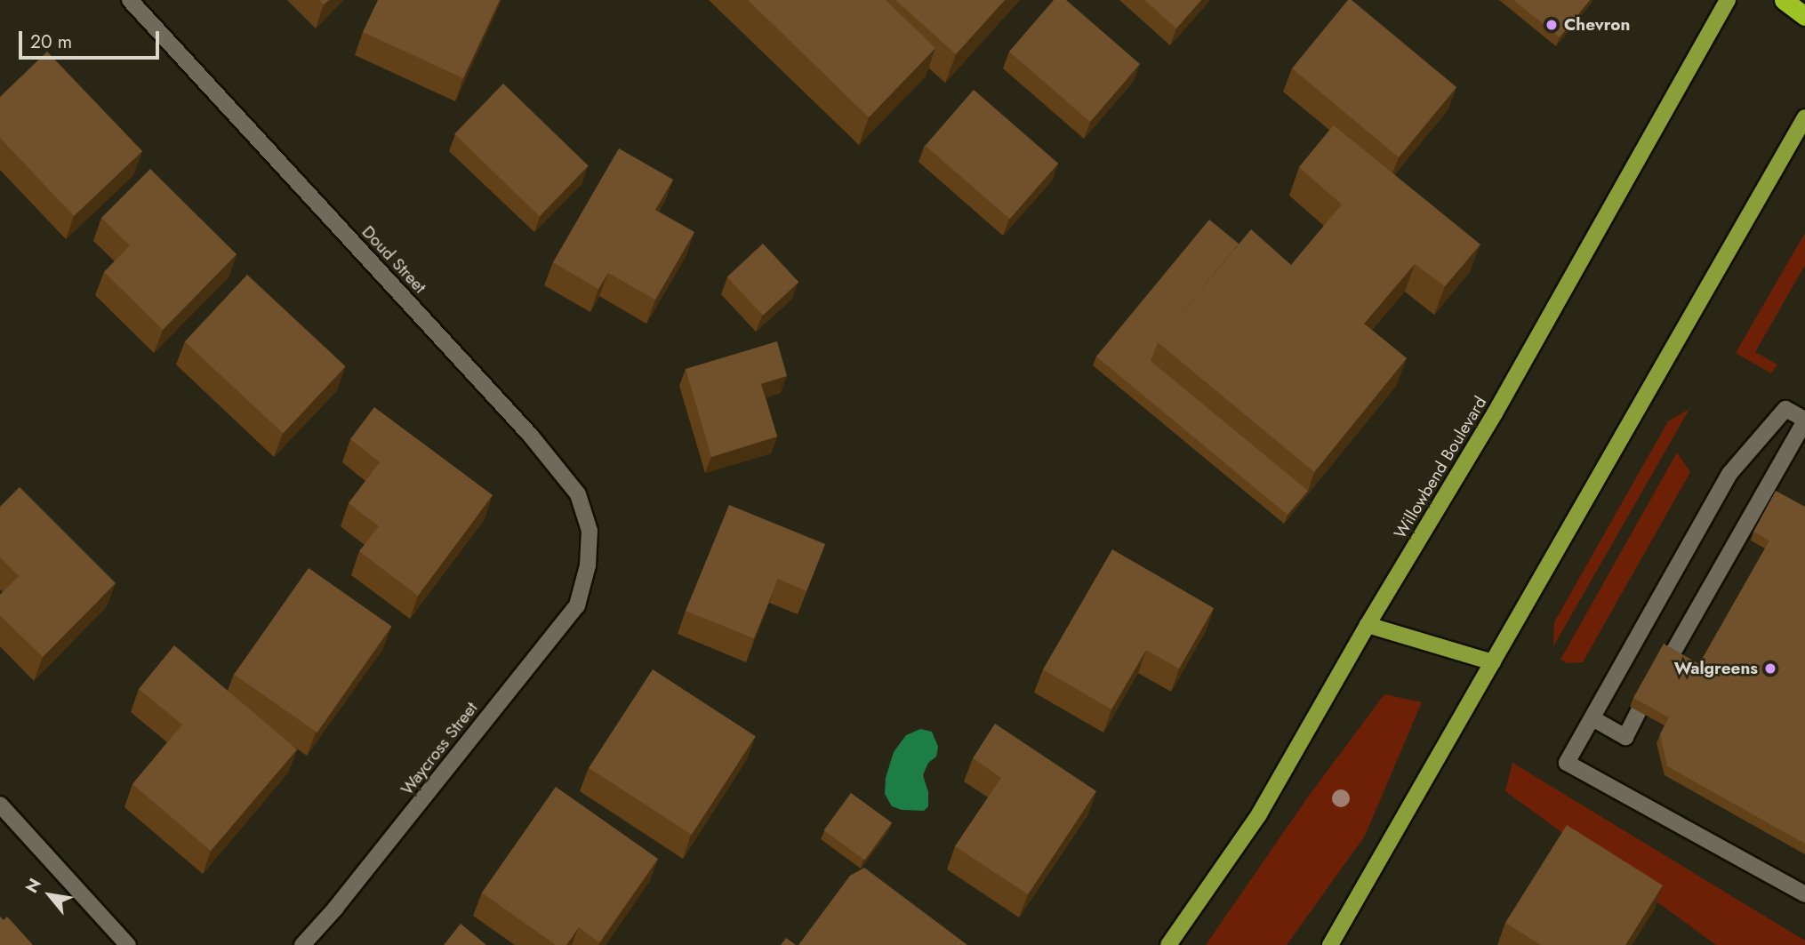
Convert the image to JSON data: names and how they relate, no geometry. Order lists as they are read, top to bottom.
{
  "streets": {
    "main road": ["Willowbend Boulevard"],
    "street": ["Doud Street", "Waycross Street"]
  },
  "crossings": [
    ["Doud Street", "Waycross Street"]
  ],
  "places": ["Chevron", "Walgreens"],
  "scale_bar": "20 m",
  "north": "top left"
}
